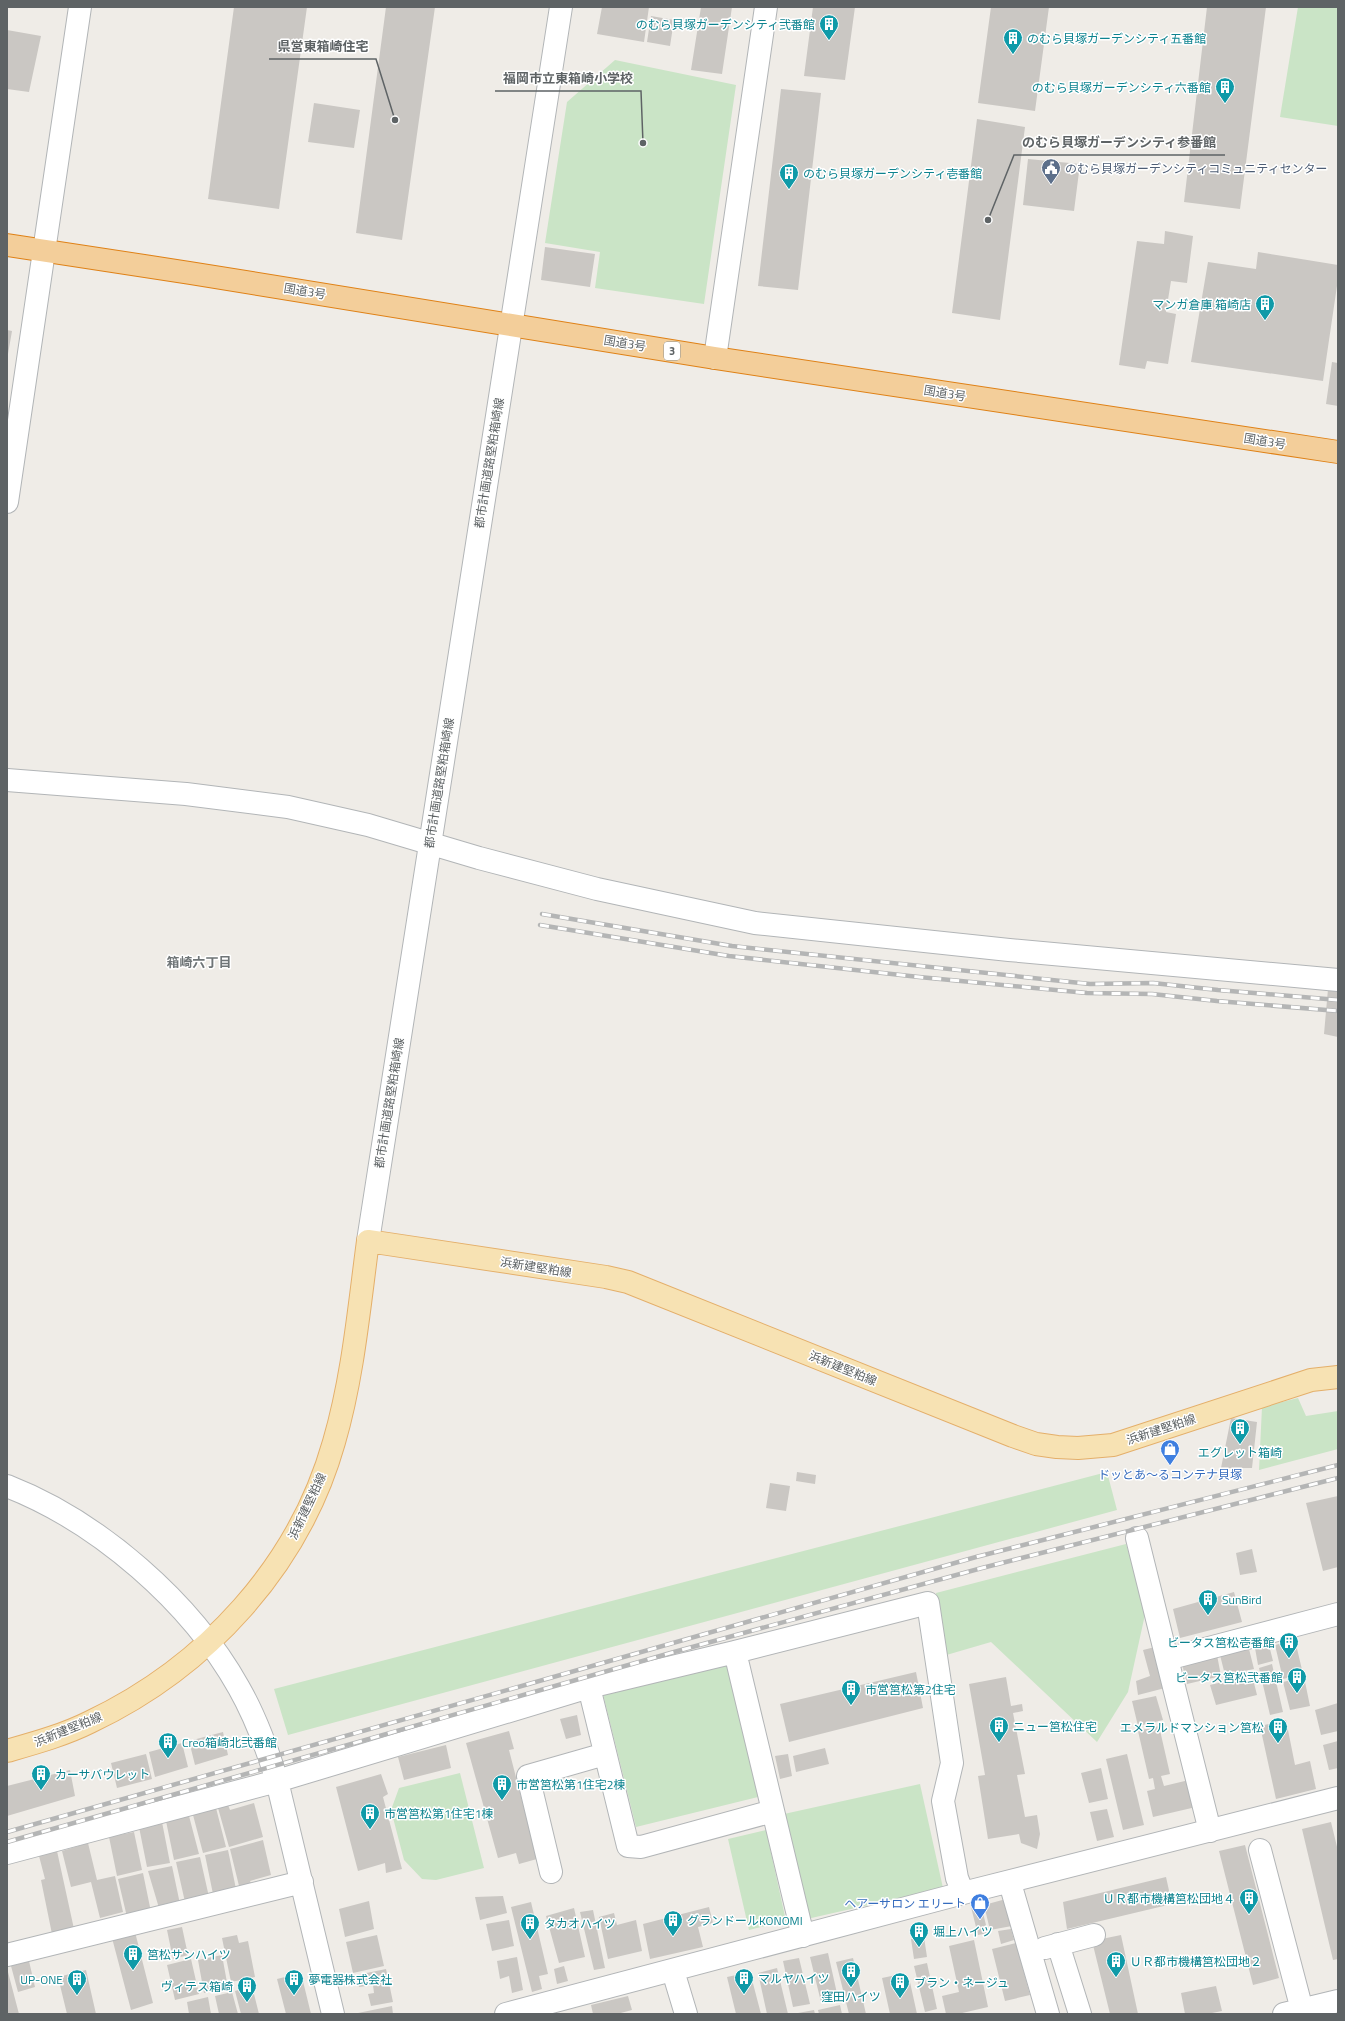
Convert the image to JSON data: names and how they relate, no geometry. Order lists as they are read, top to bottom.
{
  "streets": {
    "highway": ["国道3号", "3"],
    "main road": ["浜新建堅粕線"],
    "street": ["都市計画道路堅粕箱崎線"]
  },
  "crossings": [
    ["国道3号", "都市計画道路堅粕箱崎線"],
    ["都市計画道路堅粕箱崎線", "浜新建堅粕線"]
  ],
  "districts": ["箱崎六丁目"],
  "places": {
    "building": [
      "のむら貝塚ガーデンシティ弐番館",
      "のむら貝塚ガーデンシティ五番館",
      "のむら貝塚ガーデンシティ六番館",
      "のむら貝塚ガーデンシティ壱番館",
      "マンガ倉庫 箱崎店",
      "エグレット箱崎",
      "SunBird",
      "ビータス筥松壱番館",
      "ビータス筥松弐番館",
      "市営筥松第2住宅",
      "ニュー筥松住宅",
      "エメラルドマンション筥松",
      "Creo箱崎北弐番館",
      "カーサバウレット",
      "市営筥松第1住宅2棟",
      "市営筥松第1住宅1棟",
      "ＵＲ都市機構筥松団地４",
      "グランドールKONOMI",
      "タカオハイツ",
      "堀上ハイツ",
      "筥松サンハイツ",
      "ＵＲ都市機構筥松団地２",
      "窪田ハイツ",
      "マルヤハイツ",
      "UP-ONE",
      "夢電器株式会社",
      "ブラン・ネージュ",
      "ヴィテス箱崎"
    ],
    "other": ["県営東箱崎住宅", "福岡市立東箱崎小学校", "のむら貝塚ガーデンシティ参番館"],
    "public building": ["のむら貝塚ガーデンシティコミュニティセンター"],
    "shop": ["ドッとあ～るコンテナ貝塚", "ヘアーサロン エリート"]
  }
}
